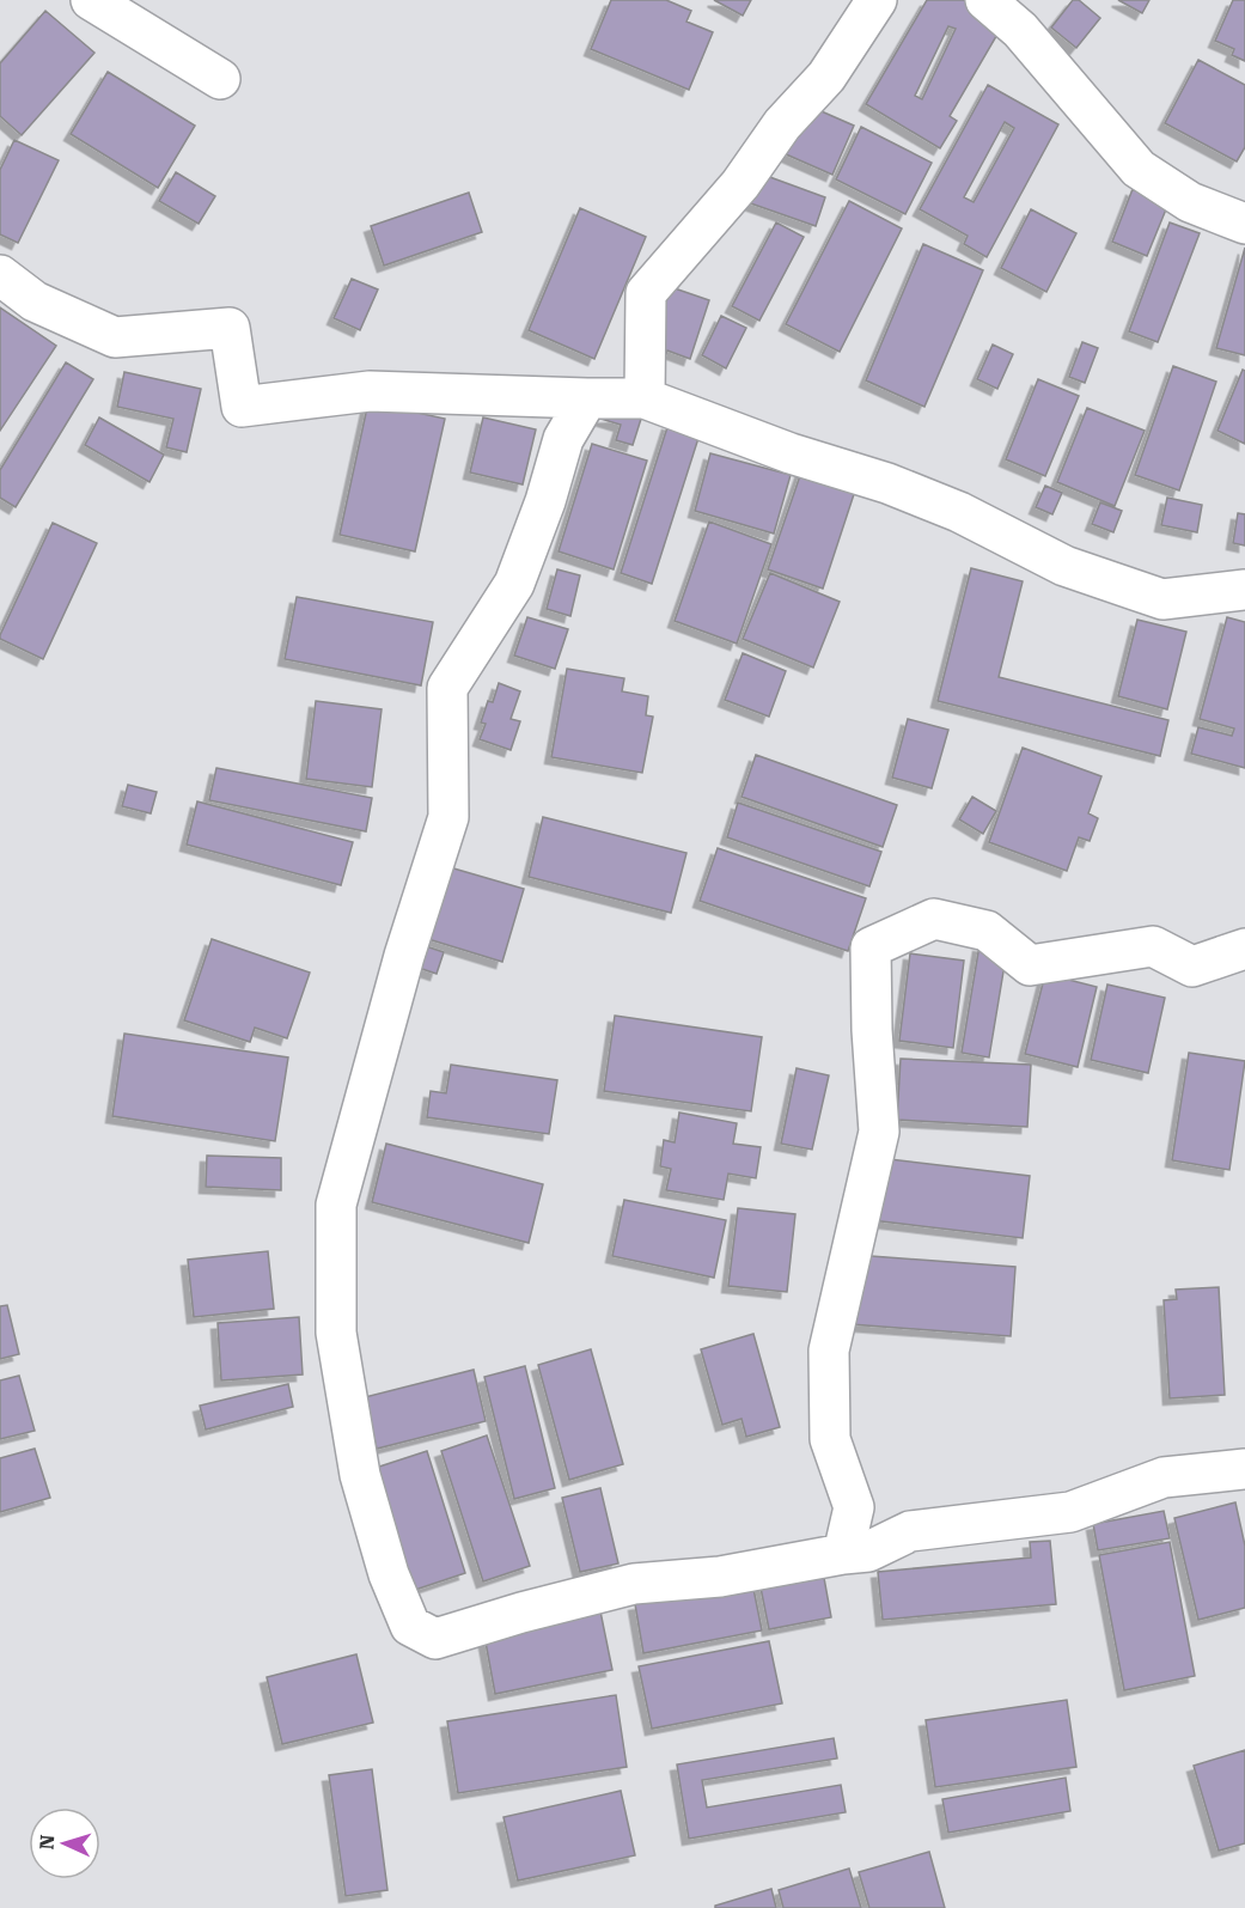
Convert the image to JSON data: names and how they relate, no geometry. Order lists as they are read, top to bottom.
{
  "north": "left"
}
